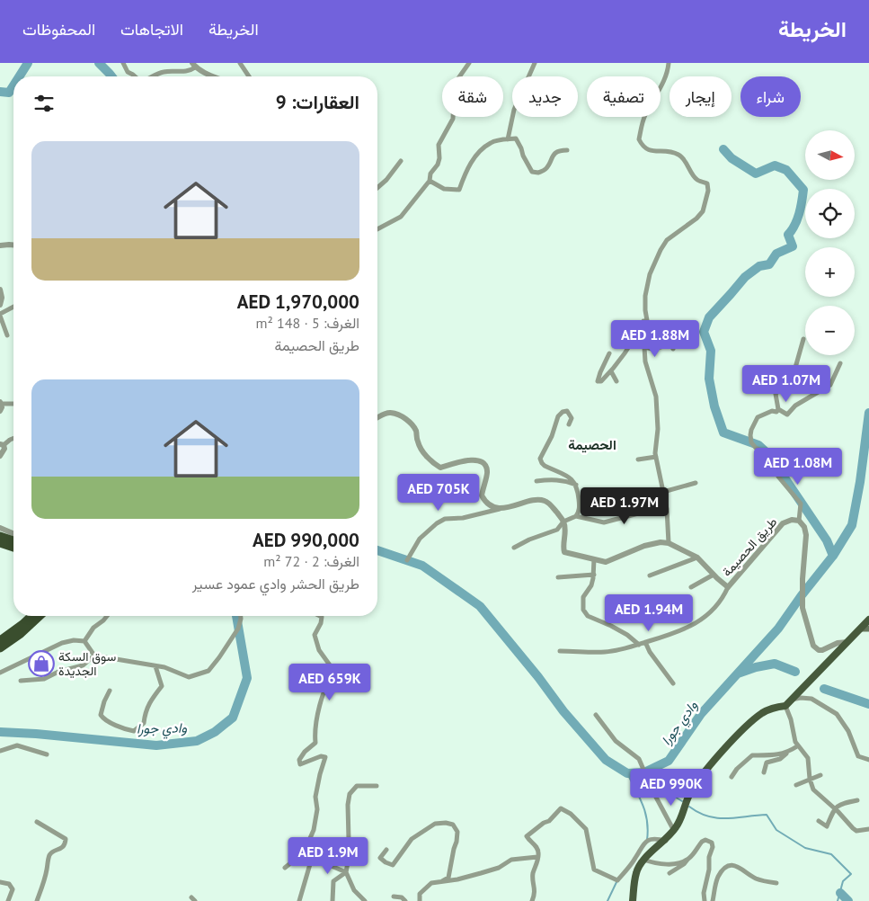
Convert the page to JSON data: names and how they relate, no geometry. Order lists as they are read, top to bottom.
{
  "streets": {
    "street": ["طريق الحصيمة"]
  },
  "districts": ["الحصيمة"],
  "water": ["وادي جورا"],
  "places": {
    "shop": ["سوق السكة الجديدة"]
  },
  "north": "right",
  "page": {
    "header": "الخريطة",
    "nav": ["الخريطة", "الاتجاهات", "المحفوظات"],
    "chip": [
      "شراء",
      "إيجار",
      "تصفية",
      "جديد",
      "شقة"
    ],
    "heading": "العقارات: 9",
    "map_buttons": ["+", "−"],
    "list": [
      {
        "name": "AED 1,970,000",
        "note": "الغرف: 5 · 148 m² · طريق الحصيمة"
      },
      {
        "name": "AED 990,000",
        "note": "الغرف: 2 · 72 m² · طريق الحشر وادي عمود عسير"
      }
    ],
    "price": [
      "AED 1.88M",
      "AED 1.07M",
      "AED 1.08M",
      "AED 705K",
      "AED 1.97M",
      "AED 1.94M",
      "AED 659K",
      "AED 990K",
      "AED 1.9M"
    ]
  }
}
